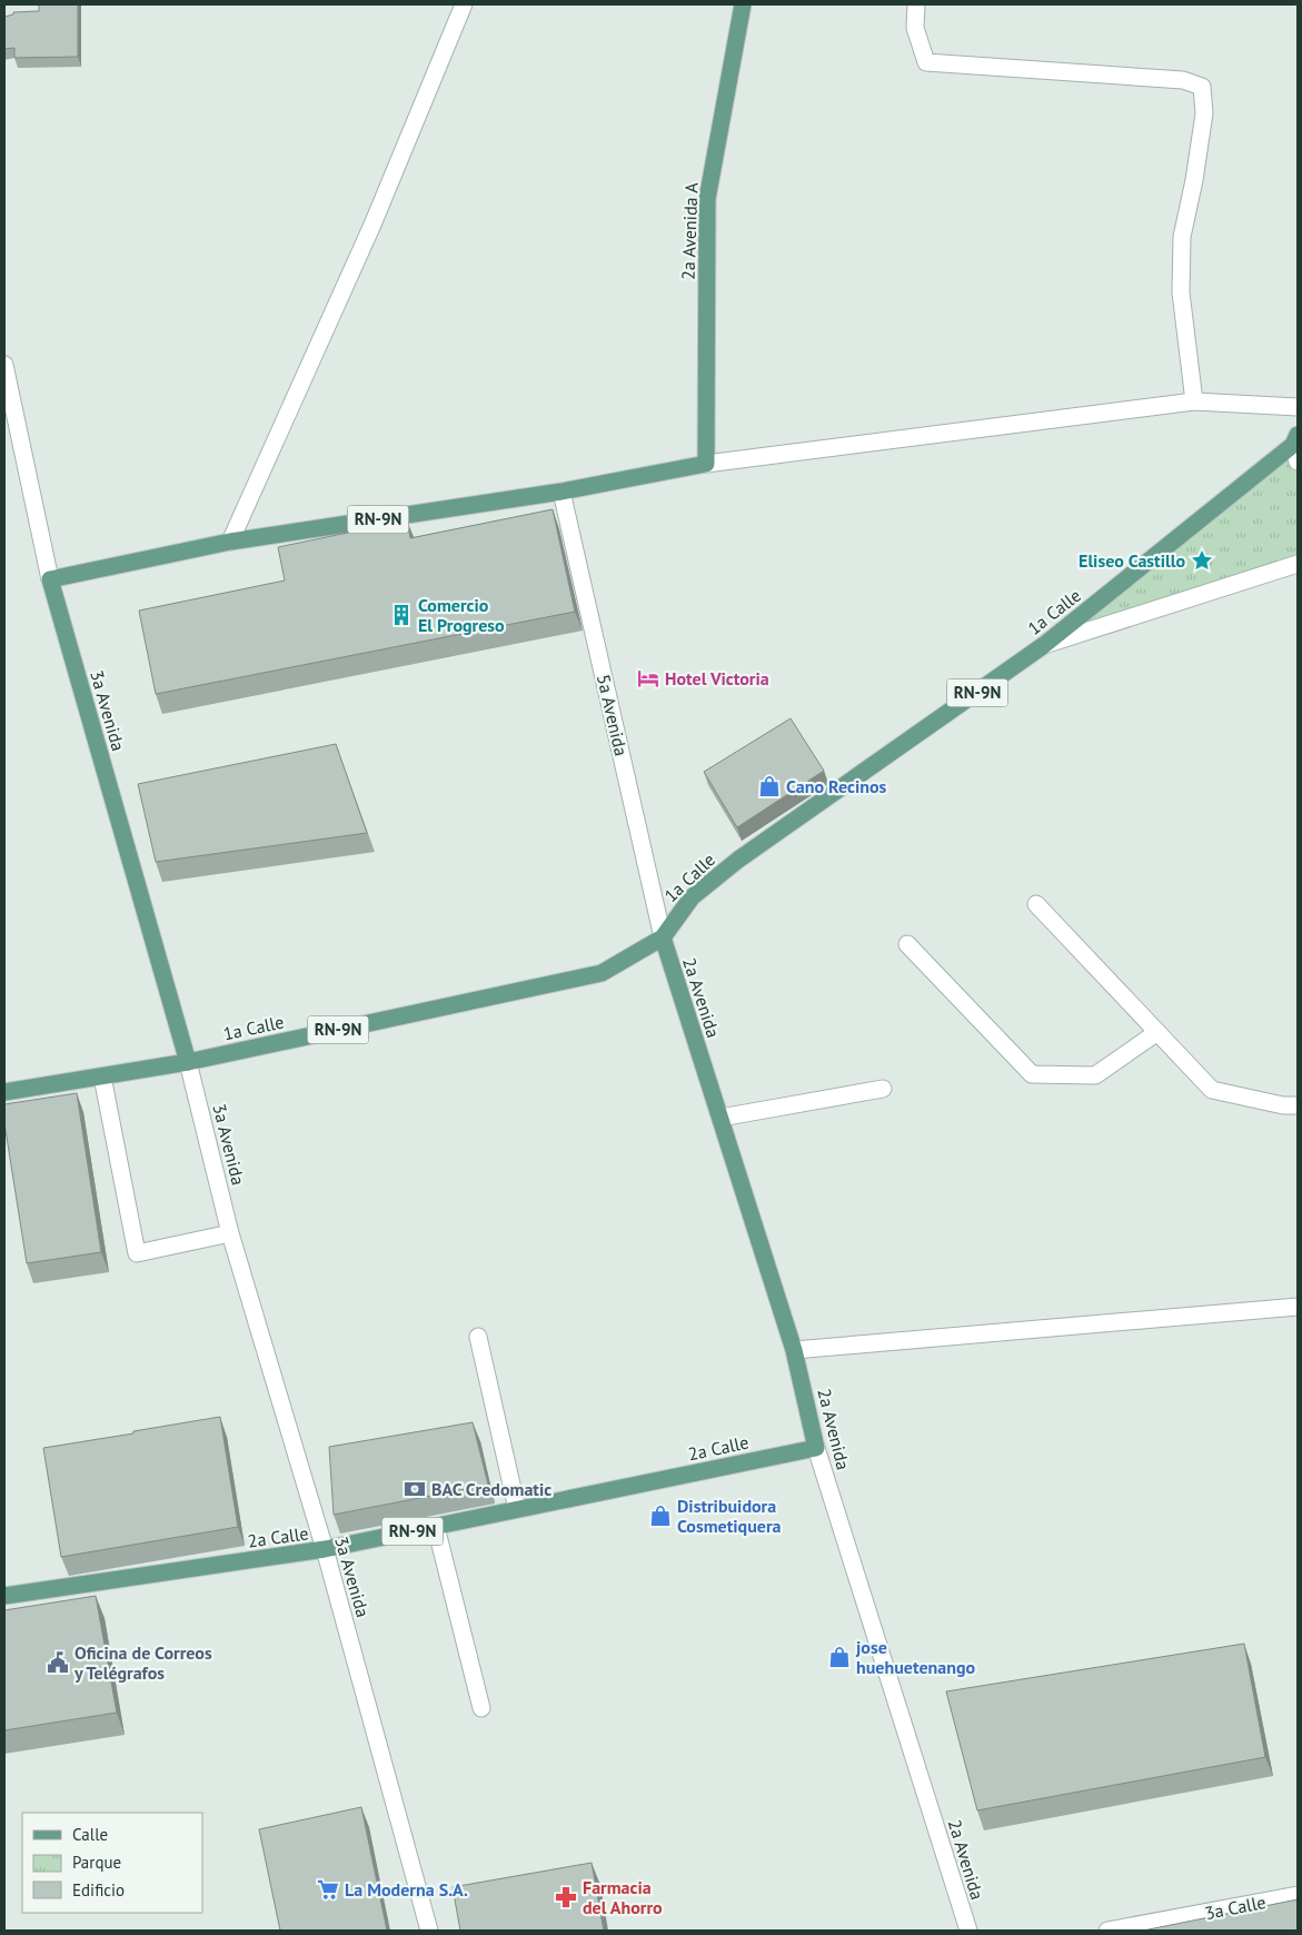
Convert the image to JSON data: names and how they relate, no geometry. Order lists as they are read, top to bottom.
{
  "streets": {
    "main road": [
      "2a Avenida A",
      "RN-9N",
      "1a Calle",
      "3a Avenida",
      "2a Avenida",
      "2a Calle"
    ],
    "street": ["5a Avenida", "3a Calle"]
  },
  "crossings": [
    ["2a Avenida A", "RN-9N"],
    ["RN-9N", "3a Avenida"],
    ["RN-9N", "5a Avenida"],
    ["1a Calle", "3a Avenida"],
    ["1a Calle", "5a Avenida"],
    ["1a Calle", "2a Avenida"],
    ["3a Avenida", "2a Calle"],
    ["5a Avenida", "2a Avenida"],
    ["2a Avenida", "2a Calle"]
  ],
  "places": {
    "place": ["Eliseo Castillo"],
    "building": ["Comercio El Progreso"],
    "hotel": ["Hotel Victoria"],
    "shop": ["Cano Recinos", "Distribuidora Cosmetiquera", "jose huehuetenango"],
    "bank": ["BAC Credomatic"],
    "public building": ["Oficina de Correos y Telégrafos"],
    "supermarket": ["La Moderna S.A."],
    "pharmacy": ["Farmacia del Ahorro"]
  },
  "legend": ["Calle", "Parque", "Edificio"]
}
